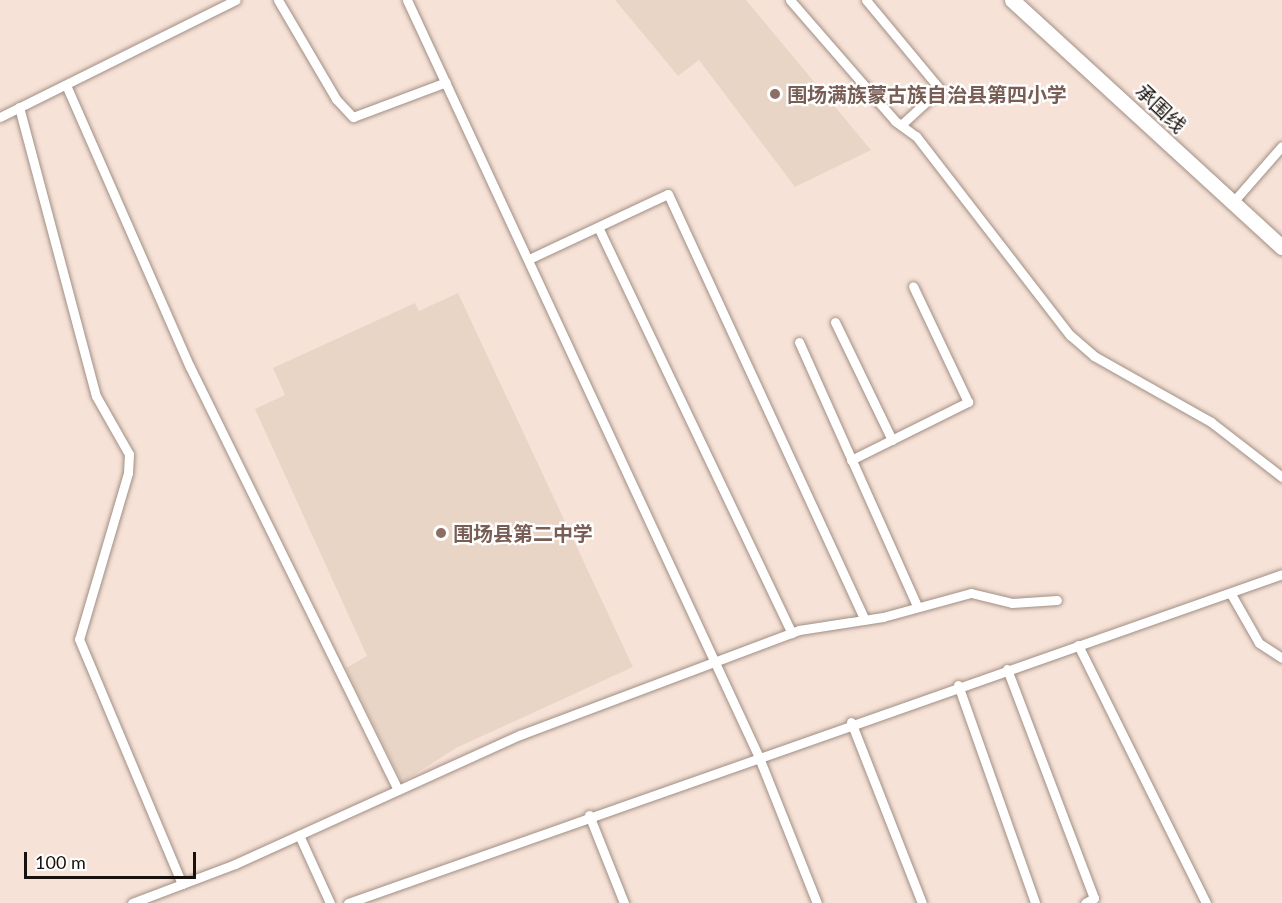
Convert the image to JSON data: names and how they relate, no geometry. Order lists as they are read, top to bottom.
{
  "streets": {
    "highway": ["承围线"]
  },
  "places": ["围场满族蒙古族自治县第四小学", "围场县第二中学"],
  "scale_bar": "100 m"
}
